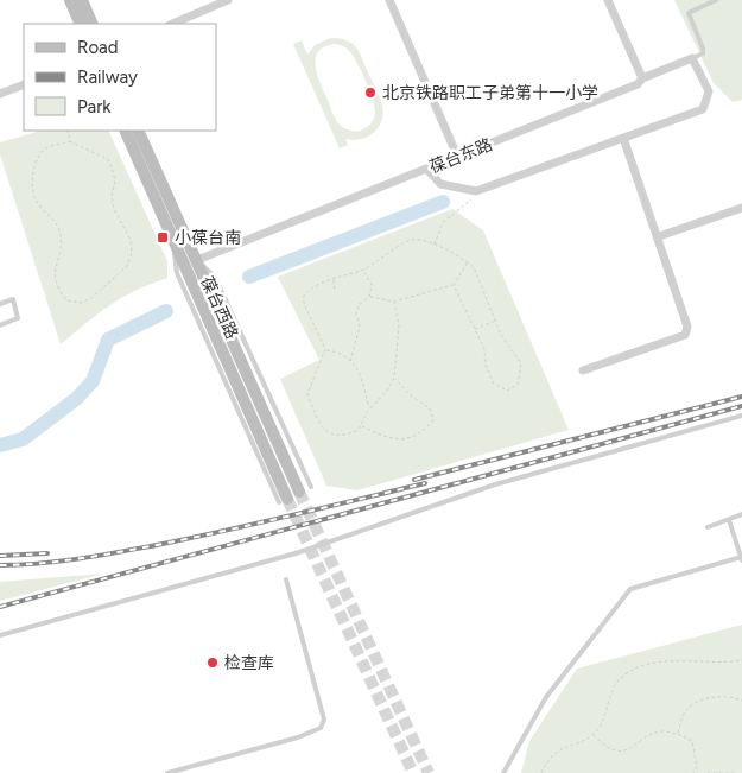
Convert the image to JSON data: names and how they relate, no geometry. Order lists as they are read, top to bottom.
{
  "streets": {
    "street": ["葆台东路", "葆台西路"]
  },
  "crossings": [
    ["葆台东路", "葆台西路"]
  ],
  "places": {
    "other": ["北京铁路职工子弟第十一小学", "检查库"],
    "transit": ["小葆台南"]
  },
  "legend": ["Road", "Railway", "Park"]
}
